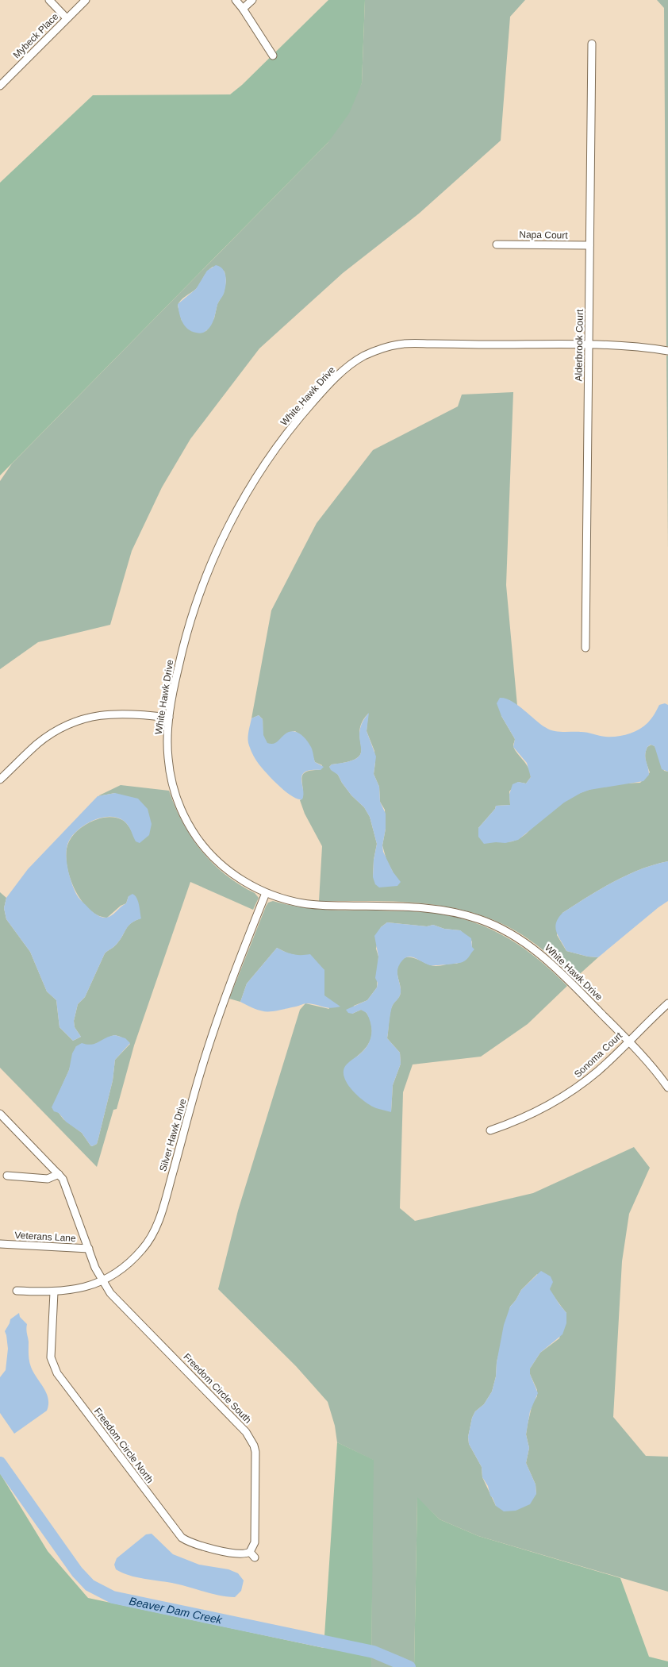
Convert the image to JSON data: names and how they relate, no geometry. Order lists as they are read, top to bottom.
{
  "streets": {
    "street": [
      "Mybeck Place",
      "Napa Court",
      "Alderbrook Court",
      "White Hawk Drive",
      "Sonoma Court",
      "Silver Hawk Drive",
      "Veterans Lane",
      "Freedom Circle South",
      "Freedom Circle North"
    ]
  },
  "crossings": [
    ["Napa Court", "Alderbrook Court"],
    ["Alderbrook Court", "White Hawk Drive"],
    ["White Hawk Drive", "Sonoma Court"],
    ["White Hawk Drive", "Silver Hawk Drive"],
    ["Silver Hawk Drive", "Veterans Lane"],
    ["Silver Hawk Drive", "Freedom Circle South"],
    ["Silver Hawk Drive", "Freedom Circle North"],
    ["Veterans Lane", "Freedom Circle South"],
    ["Freedom Circle South", "Freedom Circle North"]
  ],
  "water": ["Beaver Dam Creek"]
}
